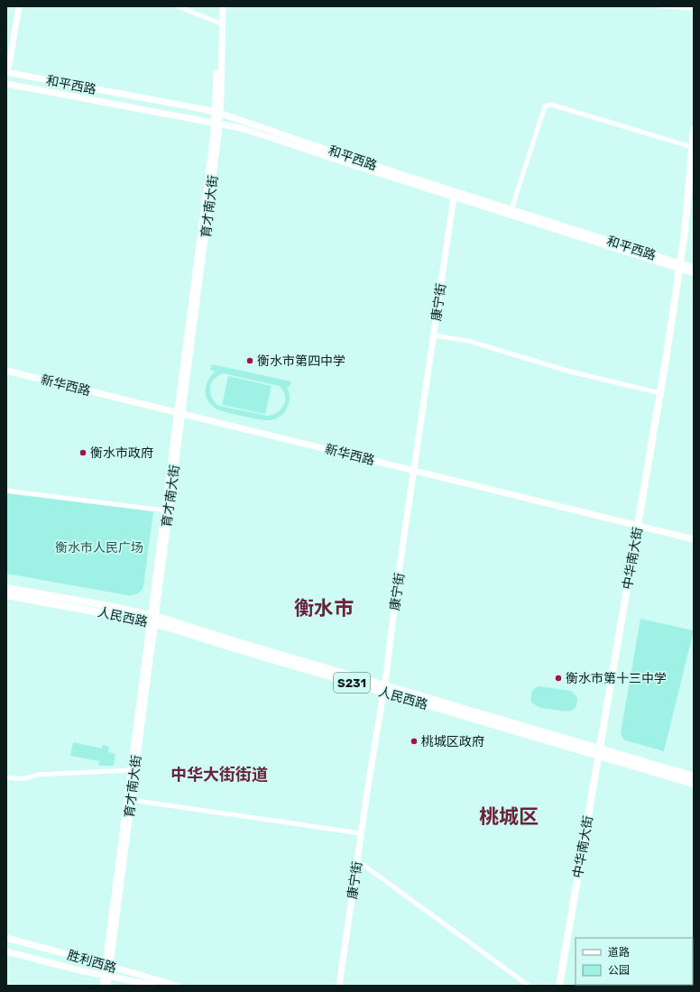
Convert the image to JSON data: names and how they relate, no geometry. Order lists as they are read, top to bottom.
{
  "streets": {
    "main road": [
      "和平西路",
      "育才南大街",
      "康宁街",
      "新华西路",
      "中华南大街",
      "人民西路",
      "S231",
      "胜利西路"
    ]
  },
  "crossings": [
    ["和平西路", "育才南大街"],
    ["和平西路", "康宁街"],
    ["和平西路", "中华南大街"],
    ["育才南大街", "新华西路"],
    ["育才南大街", "人民西路"],
    ["育才南大街", "胜利西路"],
    ["康宁街", "新华西路"],
    ["康宁街", "人民西路"],
    ["新华西路", "中华南大街"],
    ["中华南大街", "人民西路"]
  ],
  "districts": ["衡水市", "中华大街街道", "桃城区"],
  "parks": ["衡水市人民广场"],
  "places": [
    "衡水市第四中学",
    "衡水市政府",
    "衡水市第十三中学",
    "桃城区政府"
  ],
  "legend": ["道路", "公园"]
}
